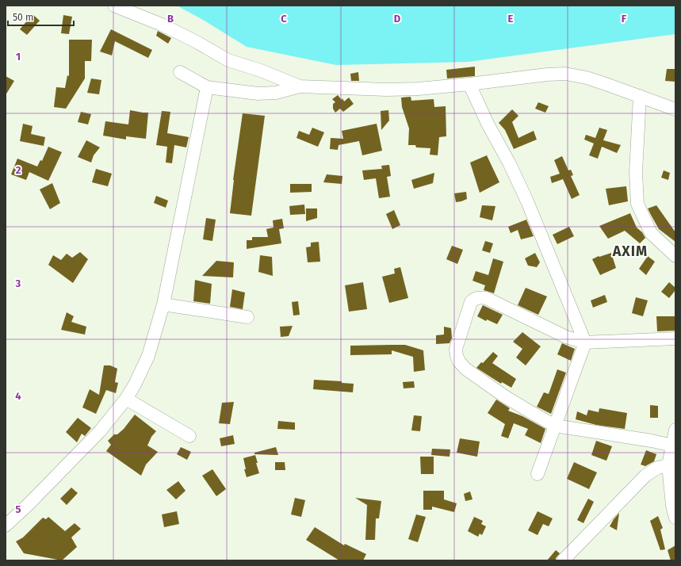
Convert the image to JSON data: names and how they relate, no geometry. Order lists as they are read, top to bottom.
{
  "districts": ["AXIM"],
  "scale_bar": "50 m",
  "grid": {
    "columns": [
      "B",
      "C",
      "D",
      "E",
      "F"
    ],
    "rows": [
      "1",
      "2",
      "3",
      "4",
      "5"
    ]
  }
}
